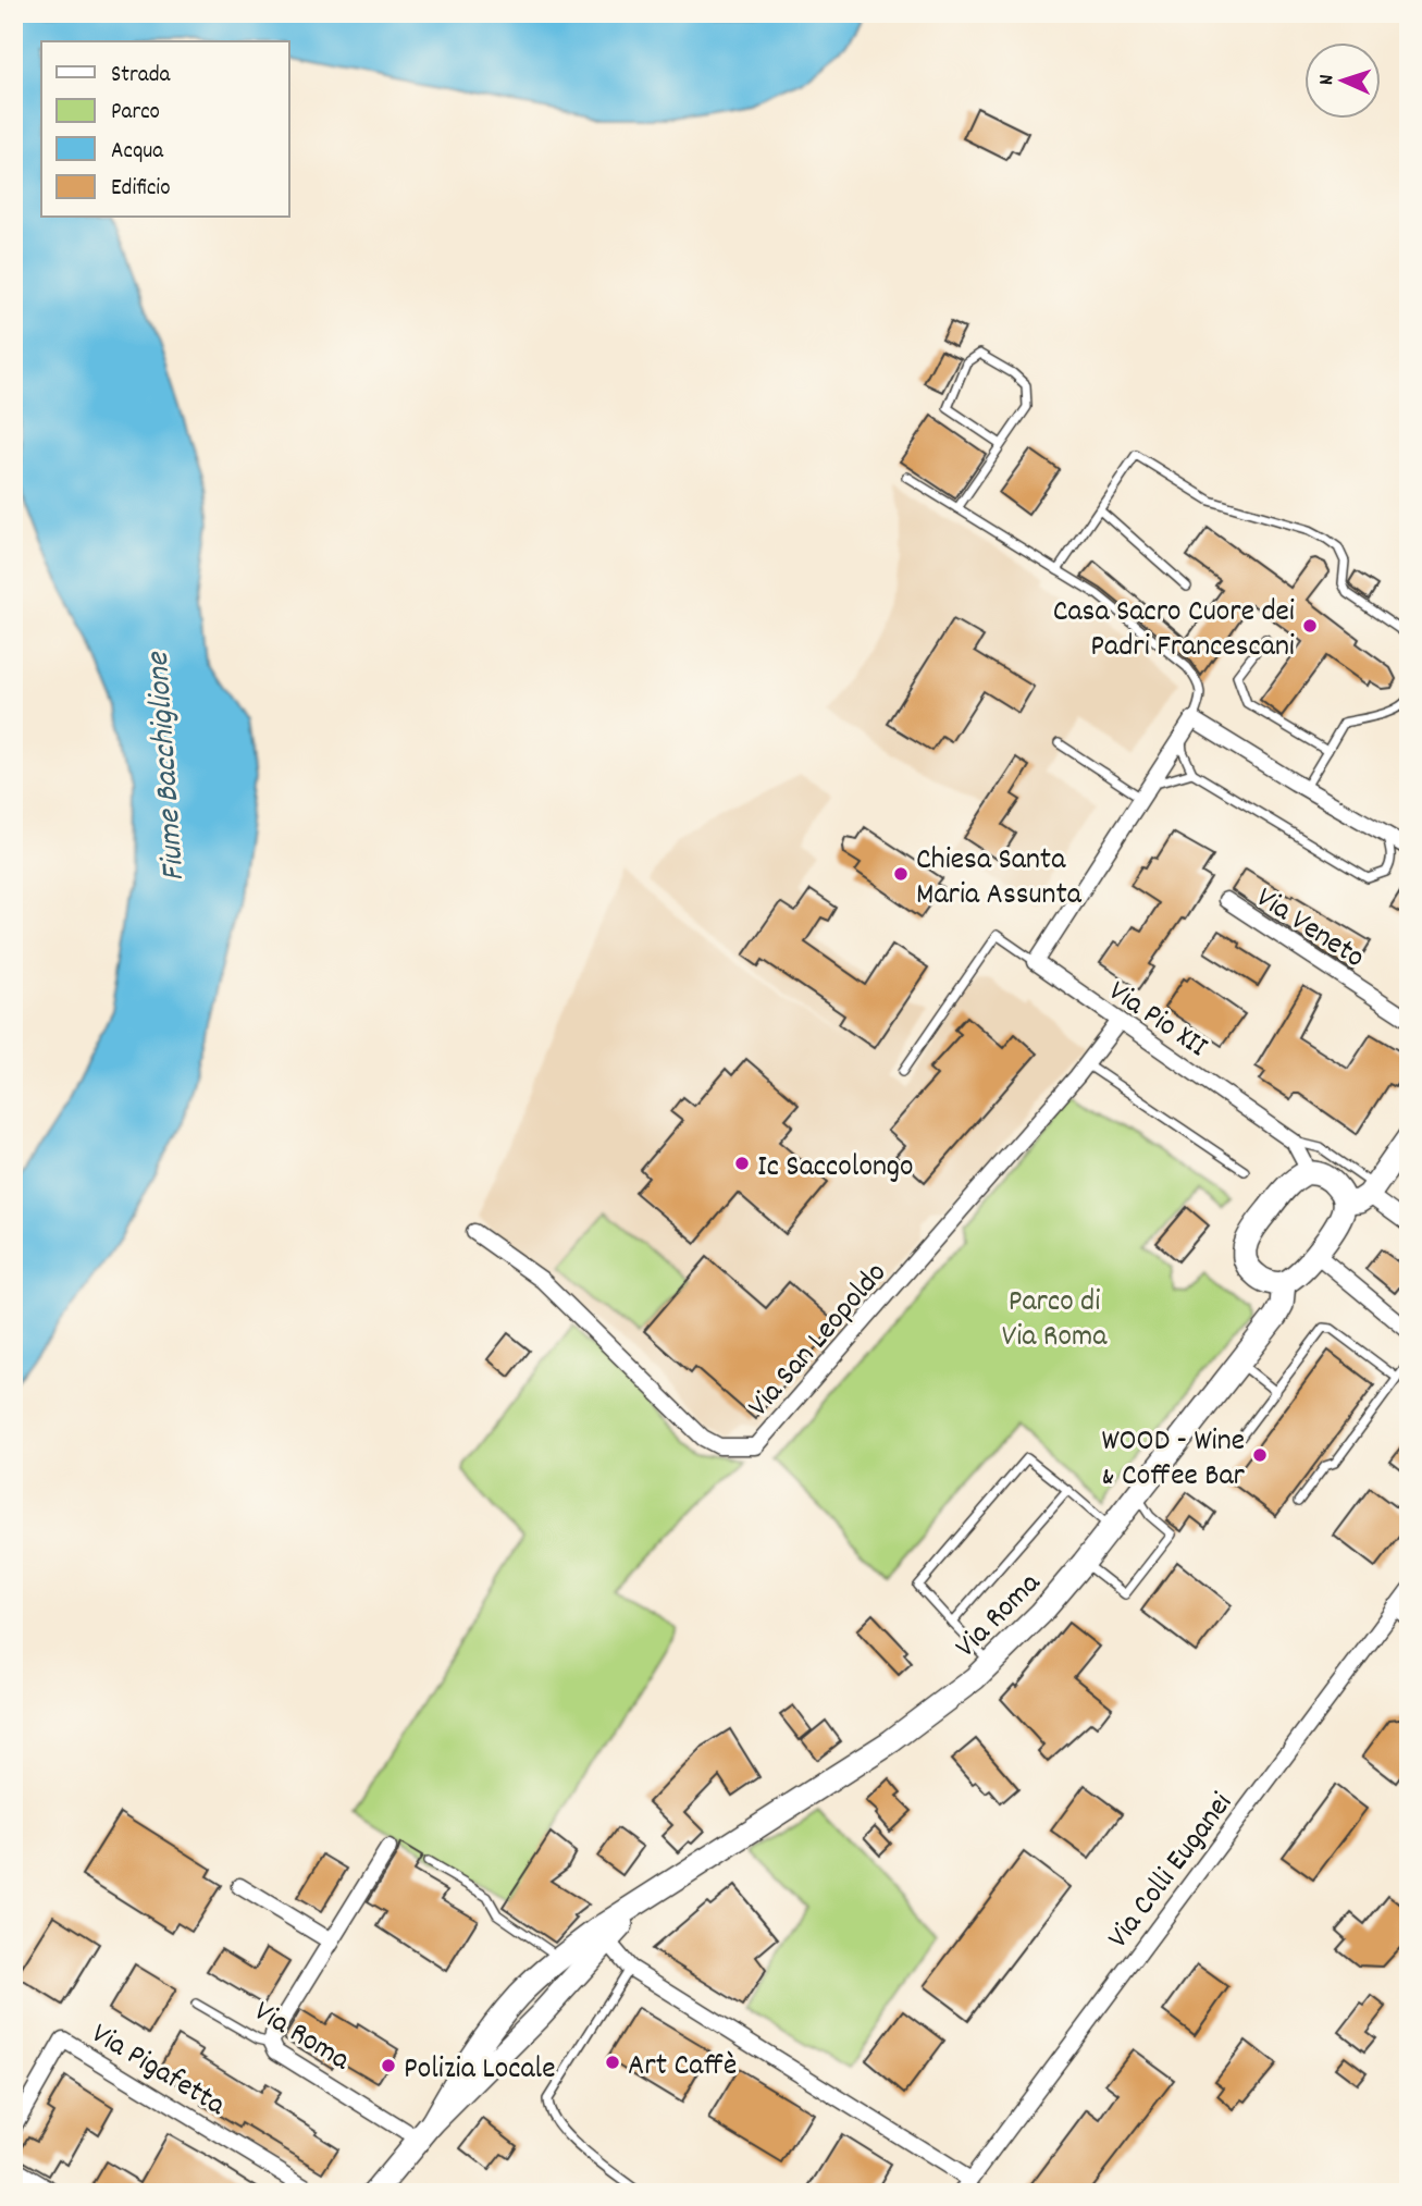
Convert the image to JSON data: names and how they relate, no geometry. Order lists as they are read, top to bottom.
{
  "streets": {
    "main road": ["Via Roma"],
    "street": [
      "Via Veneto",
      "Via Pio XII",
      "Via San Leopoldo",
      "Via Colli Euganei",
      "Via Pigafetta"
    ]
  },
  "crossings": [
    ["Via Pio XII", "Via San Leopoldo"],
    ["Via Roma", "Via Colli Euganei"]
  ],
  "water": ["Fiume Bacchiglione"],
  "parks": ["Parco di Via Roma"],
  "places": [
    "Casa Sacro Cuore dei Padri Francescani",
    "Chiesa Santa Maria Assunta",
    "Ic Saccolongo",
    "WOOD - Wine & Coffee Bar",
    "Art Caffè",
    "Polizia Locale"
  ],
  "legend": [
    "Strada",
    "Parco",
    "Acqua",
    "Edificio"
  ],
  "north": "left"
}
